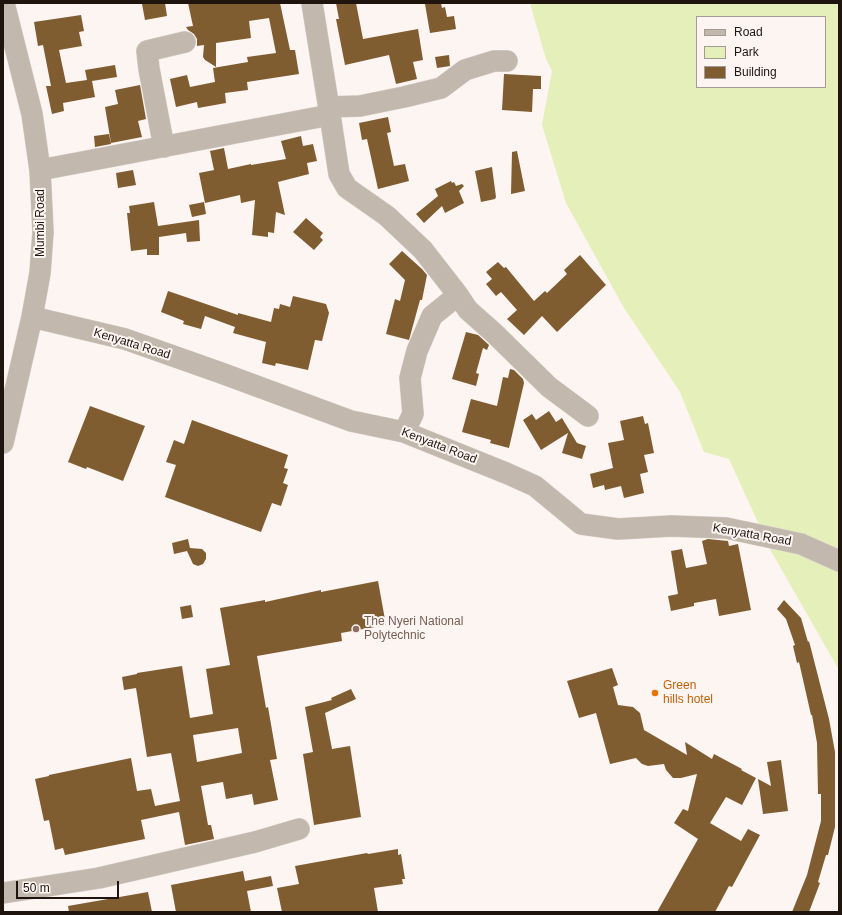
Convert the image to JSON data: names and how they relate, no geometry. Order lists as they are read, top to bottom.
{
  "streets": {
    "street": ["Mumbi Road", "Kenyatta Road"]
  },
  "crossings": [
    ["Mumbi Road", "Kenyatta Road"]
  ],
  "places": ["The Nyeri National Polytechnic", "Green hills hotel"],
  "legend": ["Road", "Park", "Building"],
  "scale_bar": "50 m"
}
